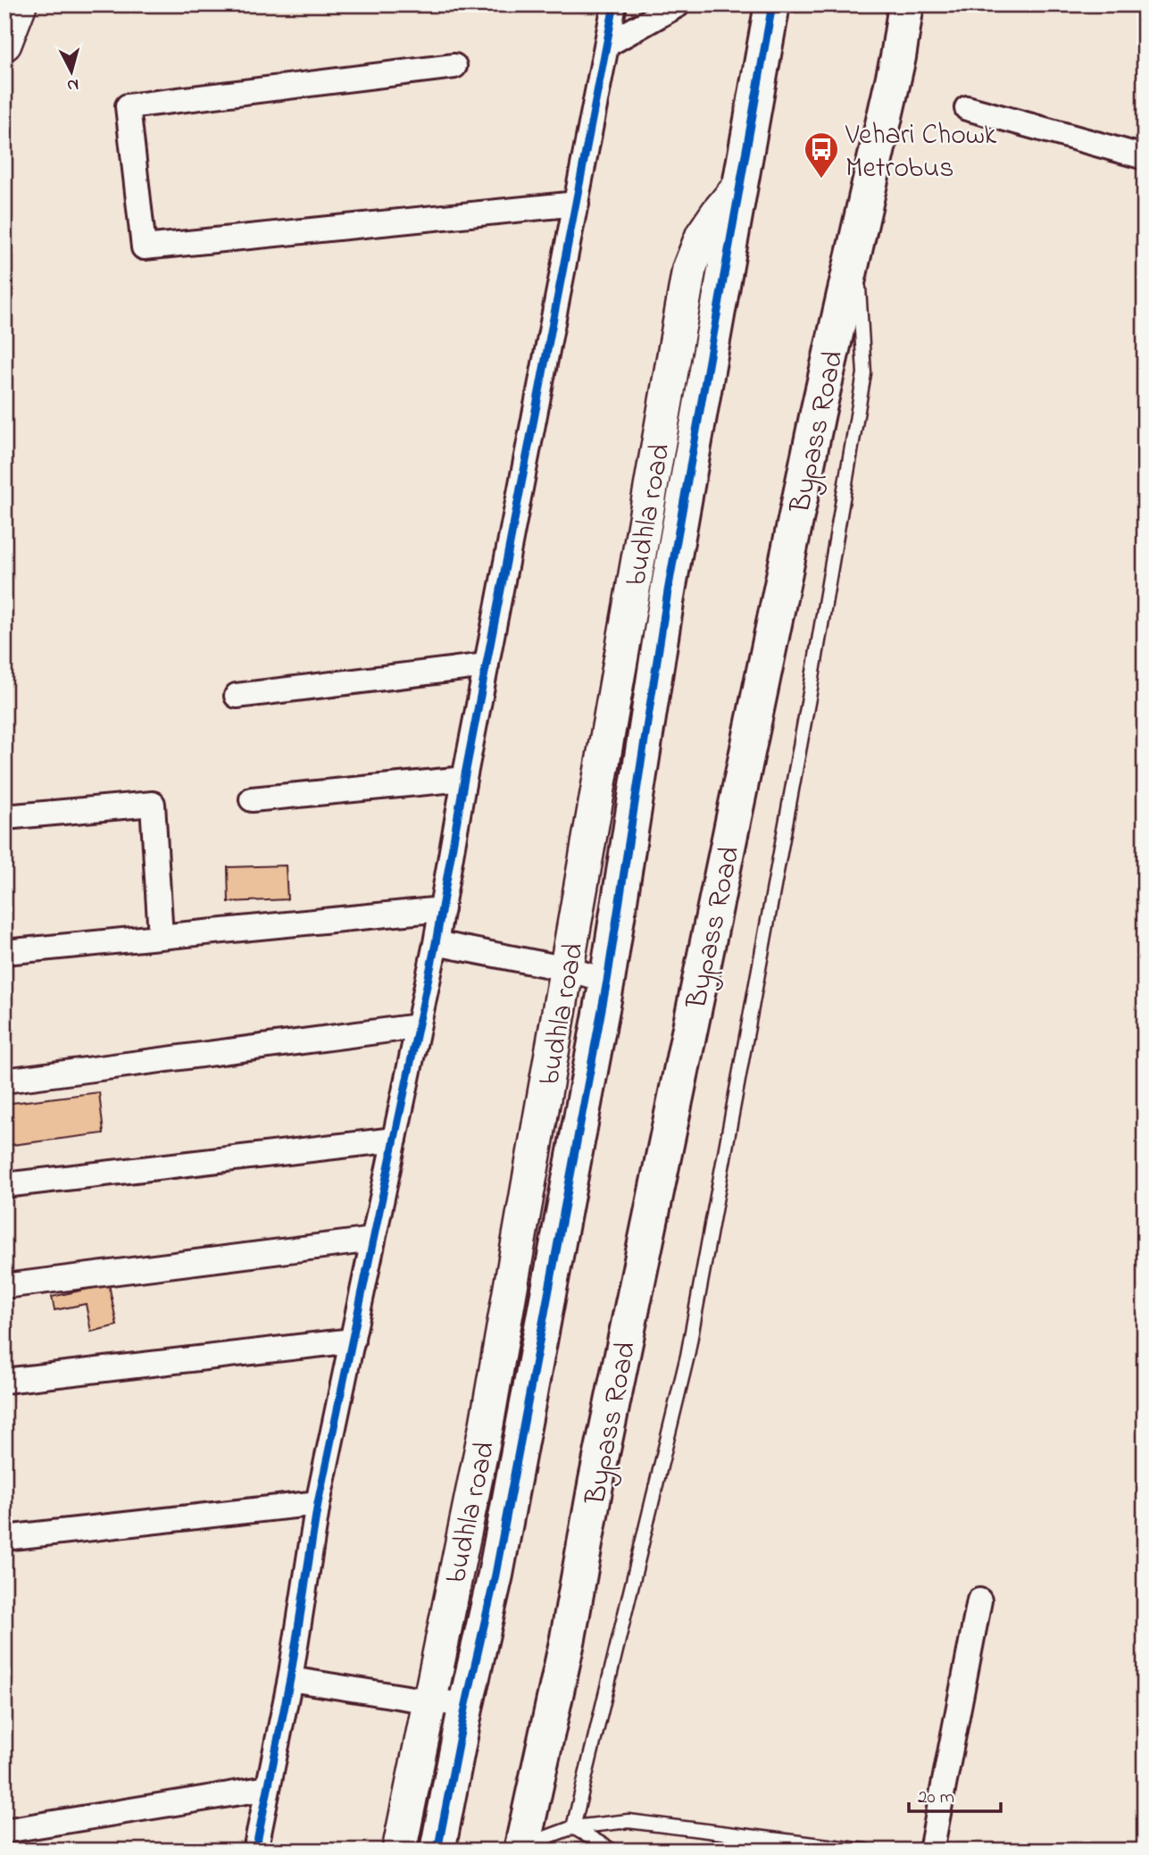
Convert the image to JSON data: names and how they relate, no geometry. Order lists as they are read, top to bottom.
{
  "streets": {
    "main road": ["Bypass Road"],
    "street": ["budhla road"]
  },
  "places": {
    "bus stop": ["Vehari Chowk Metrobus"]
  },
  "scale_bar": "20 m",
  "north": "bottom"
}
